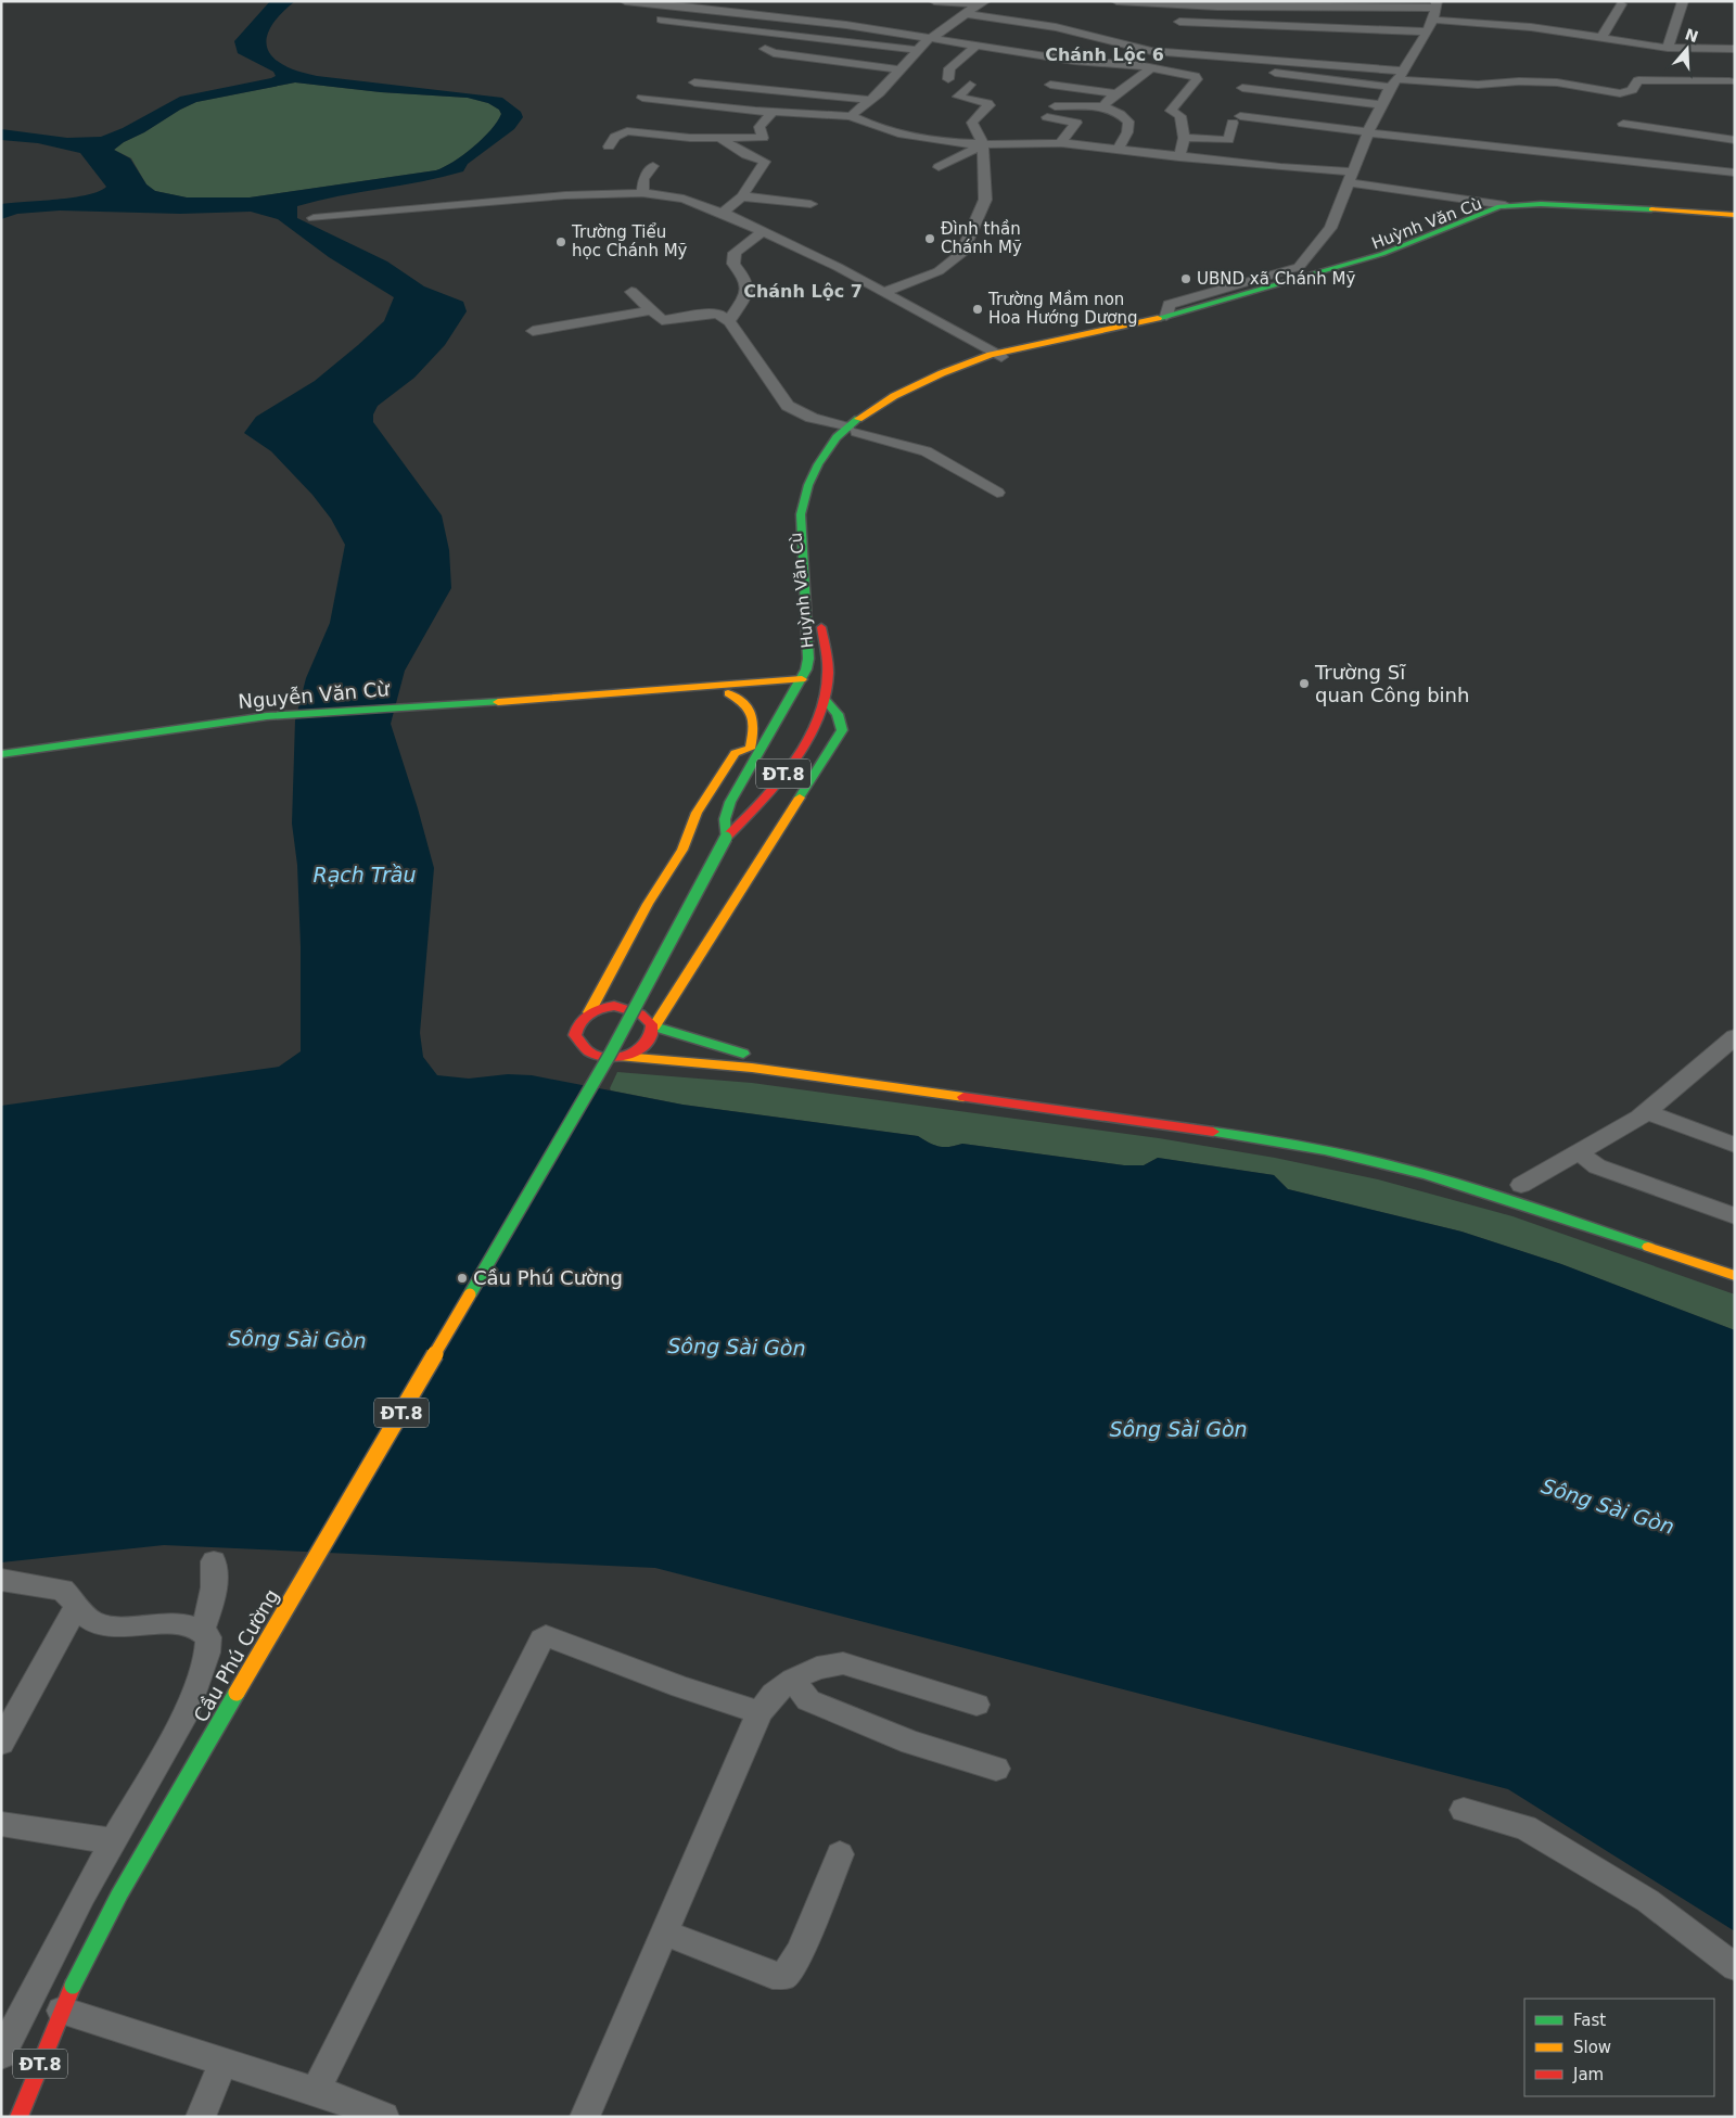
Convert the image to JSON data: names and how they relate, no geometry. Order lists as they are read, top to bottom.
{
  "streets": {
    "main road": [
      "Huỳnh Văn Cù",
      "Nguyễn Văn Cừ",
      "ĐT.8",
      "Cầu Phú Cường"
    ]
  },
  "crossings": [
    ["Huỳnh Văn Cù", "Nguyễn Văn Cừ"],
    ["Huỳnh Văn Cù", "ĐT.8"],
    ["Huỳnh Văn Cù", "Cầu Phú Cường"],
    ["ĐT.8", "Cầu Phú Cường"]
  ],
  "districts": ["Chánh Lộc 6", "Chánh Lộc 7"],
  "water": ["Rạch Trầu", "Sông Sài Gòn"],
  "places": [
    "Đình thần Chánh Mỹ",
    "Trường Tiểu học Chánh Mỹ",
    "UBND xã Chánh Mỹ",
    "Trường Mầm non Hoa Hướng Dương",
    "Trường Sĩ quan Công binh",
    "Cầu Phú Cường"
  ],
  "legend": ["Fast", "Slow", "Jam"],
  "north": "top"
}
